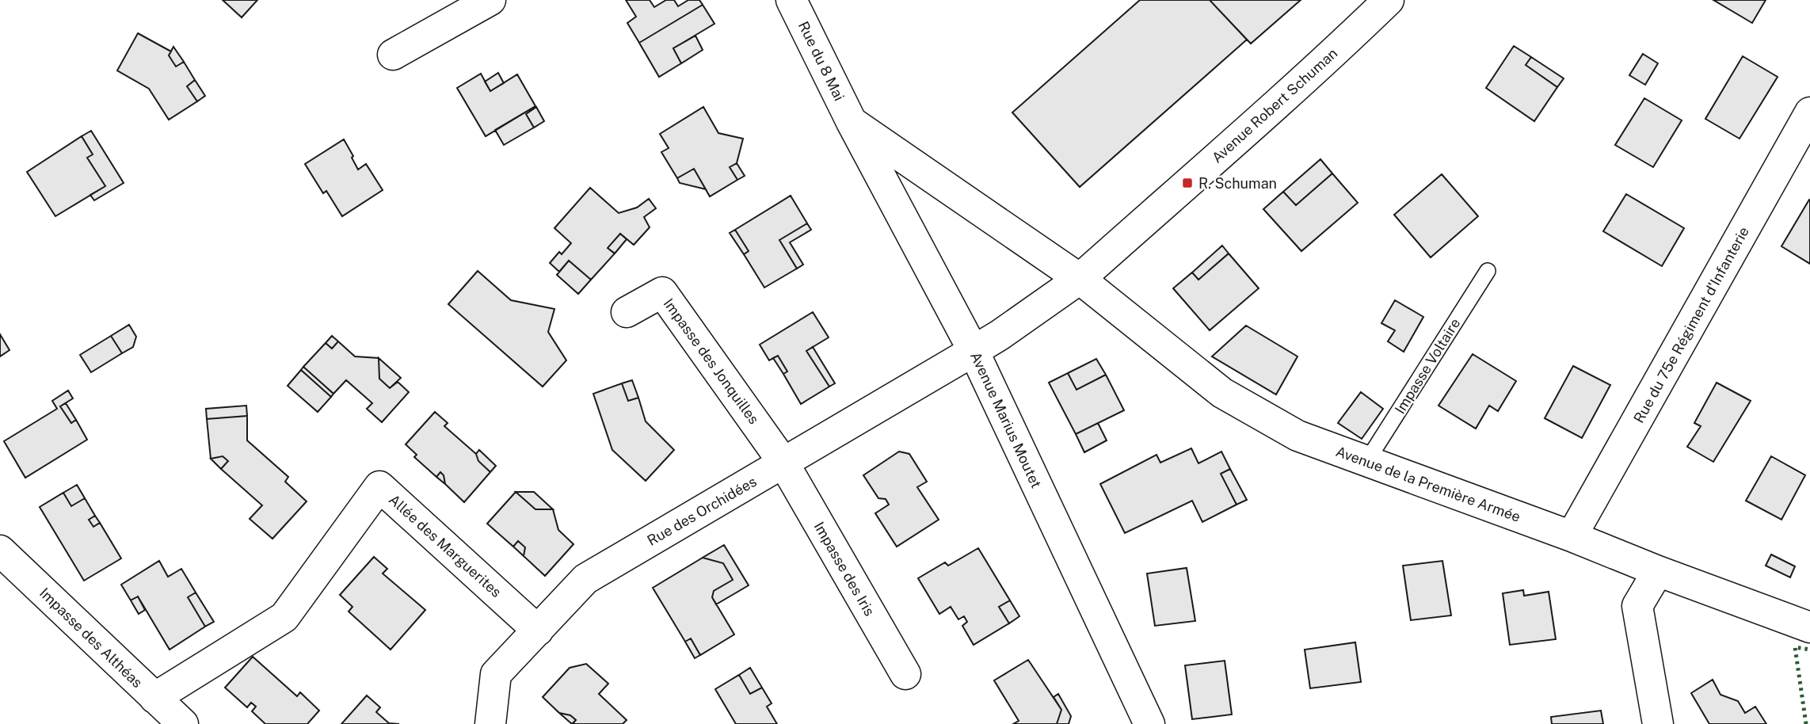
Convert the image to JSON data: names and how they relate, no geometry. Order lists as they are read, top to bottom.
{
  "streets": {
    "street": [
      "Rue du 8 Mai",
      "Avenue Robert Schuman",
      "Rue du 75e Régiment d'Infanterie",
      "Impasse des Jonquilles",
      "Avenue Marius Moutet",
      "Avenue de la Première Armée",
      "Rue des Orchidées",
      "Allée des Marguerites",
      "Impasse des Iris",
      "Impasse des Althéas"
    ],
    "lane": ["Impasse Voltaire"]
  },
  "crossings": [
    ["Rue du 8 Mai", "Avenue Marius Moutet"],
    ["Rue du 8 Mai", "Avenue de la Première Armée"],
    ["Avenue Robert Schuman", "Avenue Marius Moutet"],
    ["Avenue Robert Schuman", "Avenue de la Première Armée"],
    ["Avenue Robert Schuman", "Rue des Orchidées"],
    ["Rue du 75e Régiment d'Infanterie", "Avenue de la Première Armée"],
    ["Impasse des Jonquilles", "Rue des Orchidées"],
    ["Impasse des Jonquilles", "Impasse des Iris"],
    ["Impasse Voltaire", "Avenue de la Première Armée"],
    ["Avenue Marius Moutet", "Avenue de la Première Armée"],
    ["Avenue Marius Moutet", "Rue des Orchidées"],
    ["Rue des Orchidées", "Allée des Marguerites"],
    ["Rue des Orchidées", "Impasse des Iris"],
    ["Allée des Marguerites", "Impasse des Althéas"]
  ],
  "places": {
    "transit": ["R. Schuman"]
  }
}
